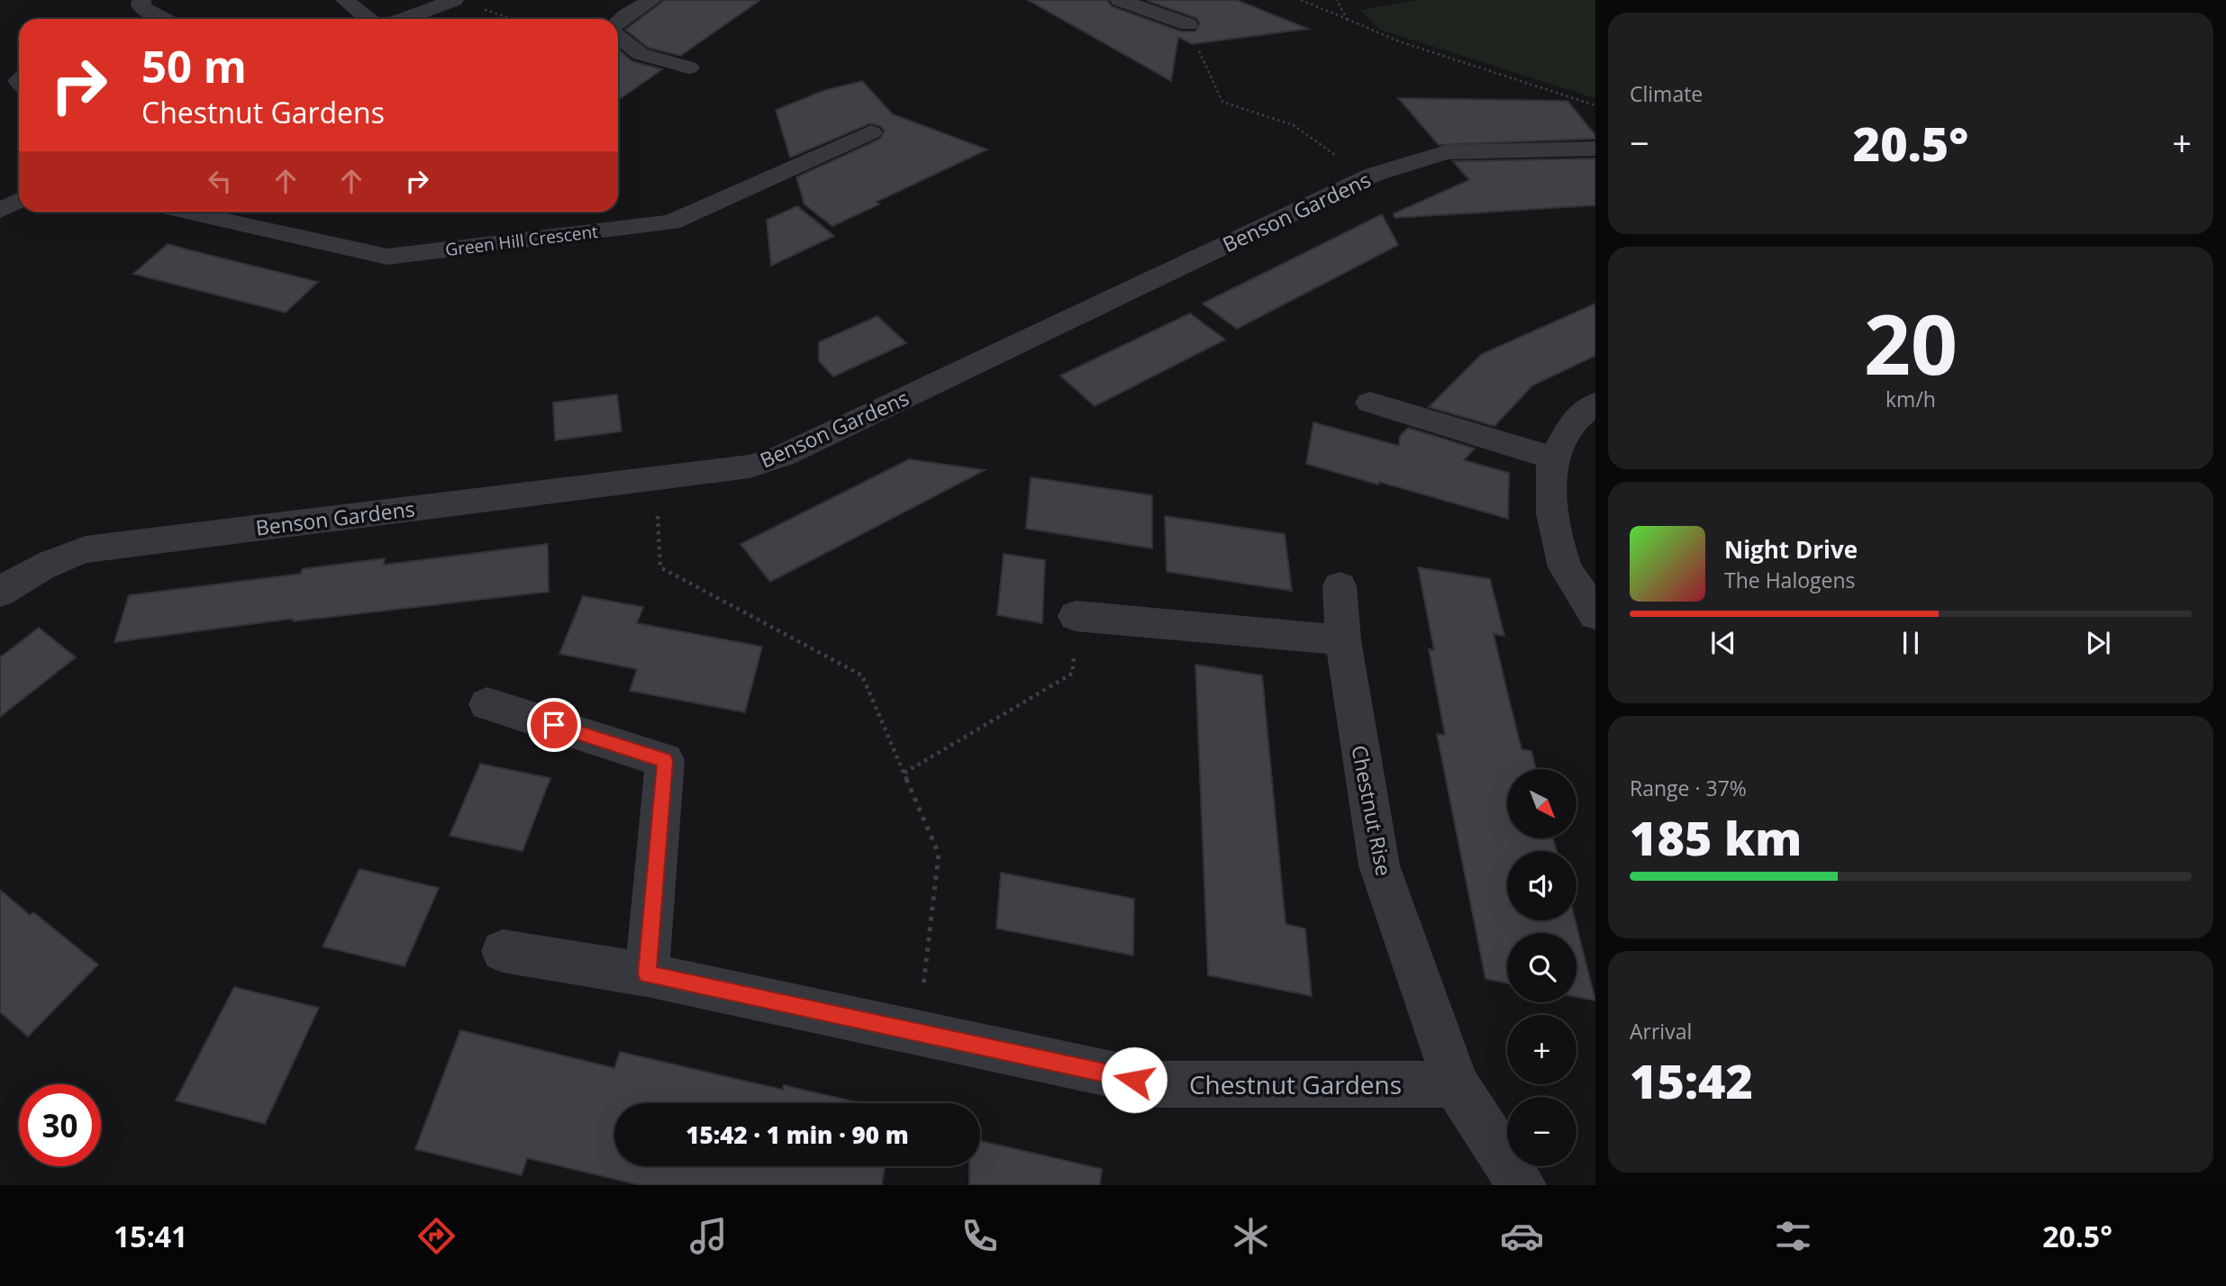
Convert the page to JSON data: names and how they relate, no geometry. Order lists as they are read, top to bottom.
{
  "streets": {
    "street": [
      "Benson Gardens",
      "Green Hill Crescent",
      "Chestnut Rise",
      "Chestnut Gardens"
    ]
  },
  "crossings": [
    ["Chestnut Rise", "Chestnut Gardens"]
  ],
  "north": "bottom right",
  "page": {
    "tile": [
      "Climate",
      ["20", "km/h"],
      ["Range · 37%", "185 km"],
      ["Arrival", "15:42"]
    ],
    "turn": ["50 m", "Chestnut Gardens"],
    "heat": ["−", "20.5°", "+"],
    "song": ["Night Drive", "The Halogens"],
    "map_buttons": ["+", "−"],
    "limit": "30",
    "trip": "15:42 · 1 min · 90 m",
    "tabs": ["15:41", "20.5°"]
  }
}
